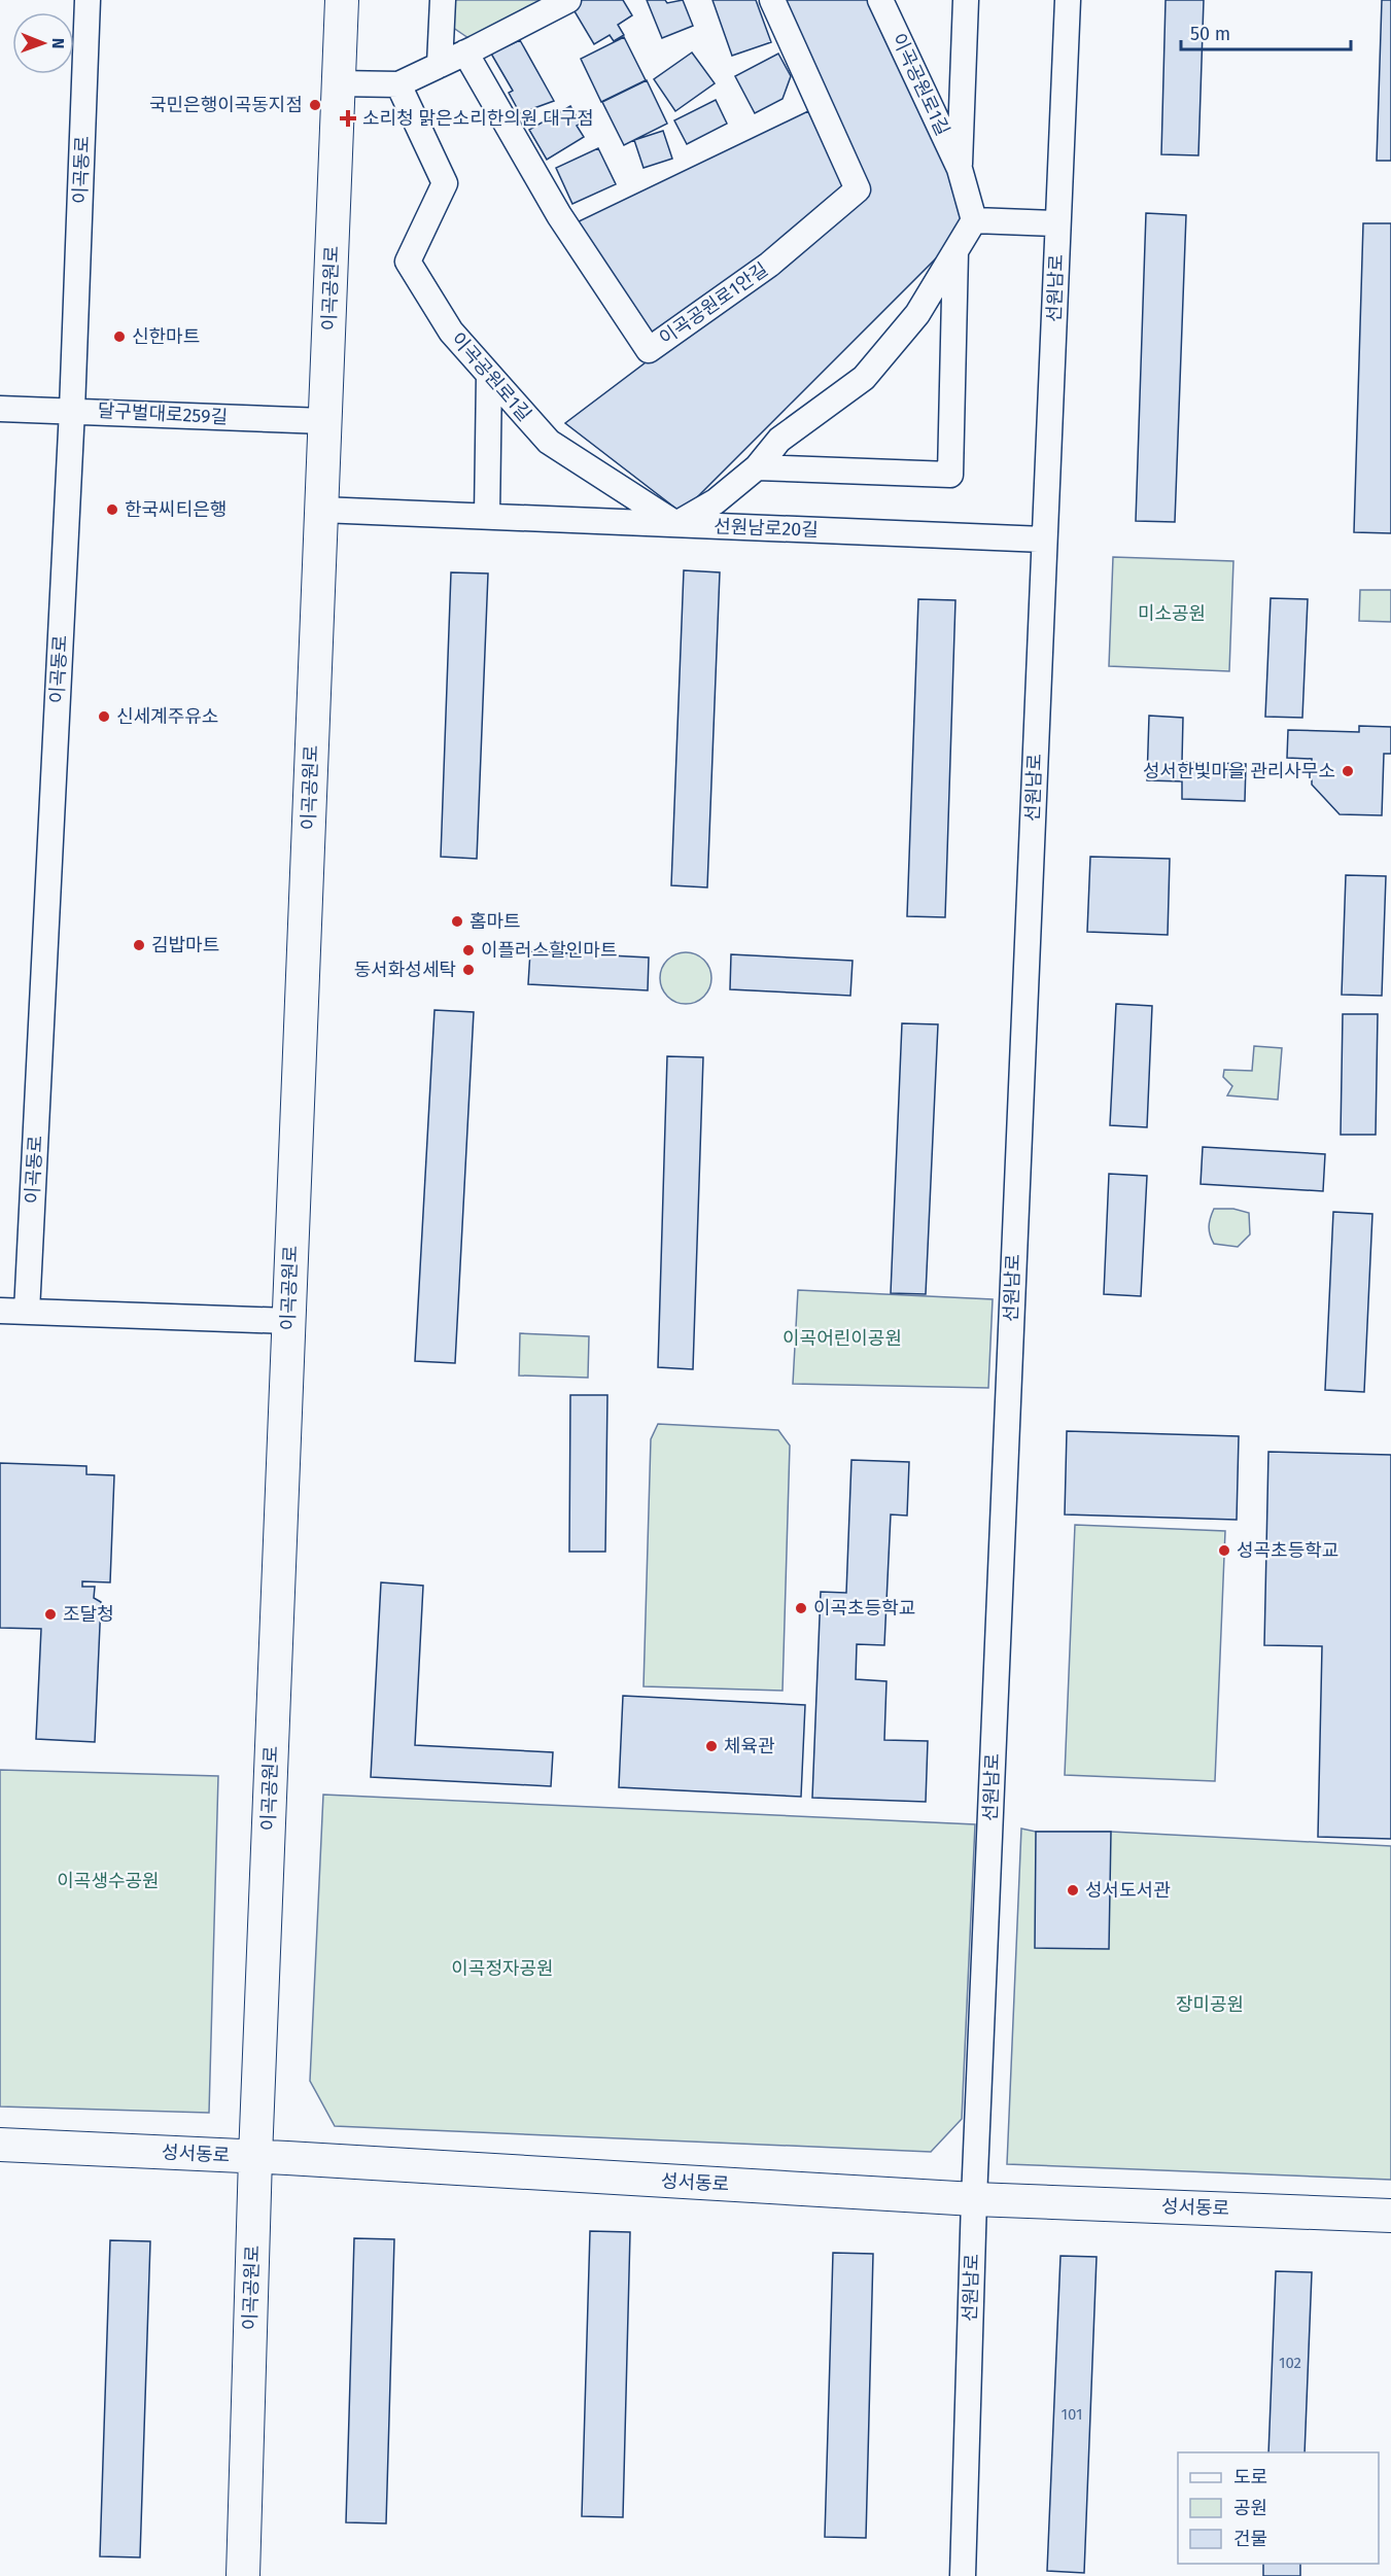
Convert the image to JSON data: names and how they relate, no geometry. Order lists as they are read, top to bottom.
{
  "streets": {
    "main road": ["이곡공원로", "성서동로"],
    "street": [
      "이곡공원로1길",
      "이곡동로",
      "선원남로",
      "이곡공원로1안길",
      "달구벌대로259길",
      "선원남로20길"
    ]
  },
  "crossings": [
    ["이곡공원로1길", "선원남로20길"],
    ["이곡동로", "달구벌대로259길"],
    ["이곡공원로", "달구벌대로259길"],
    ["이곡공원로", "선원남로20길"],
    ["이곡공원로", "성서동로"],
    ["선원남로", "선원남로20길"],
    ["선원남로", "성서동로"]
  ],
  "parks": [
    "미소공원",
    "이곡어린이공원",
    "이곡생수공원",
    "이곡정자공원",
    "장미공원"
  ],
  "places": {
    "other": [
      "국민은행이곡동지점",
      "신한마트",
      "한국씨티은행",
      "신세계주유소",
      "성서한빛마을 관리사무소",
      "홈마트",
      "김밥마트",
      "이플러스할인마트",
      "동서화성세탁",
      "성곡초등학교",
      "이곡초등학교",
      "조달청",
      "체육관",
      "성서도서관"
    ],
    "health": ["소리청 맑은소리한의원 대구점"]
  },
  "house_numbers": ["102", "101"],
  "legend": ["도로", "공원", "건물"],
  "scale_bar": "50 m",
  "north": "right"
}
